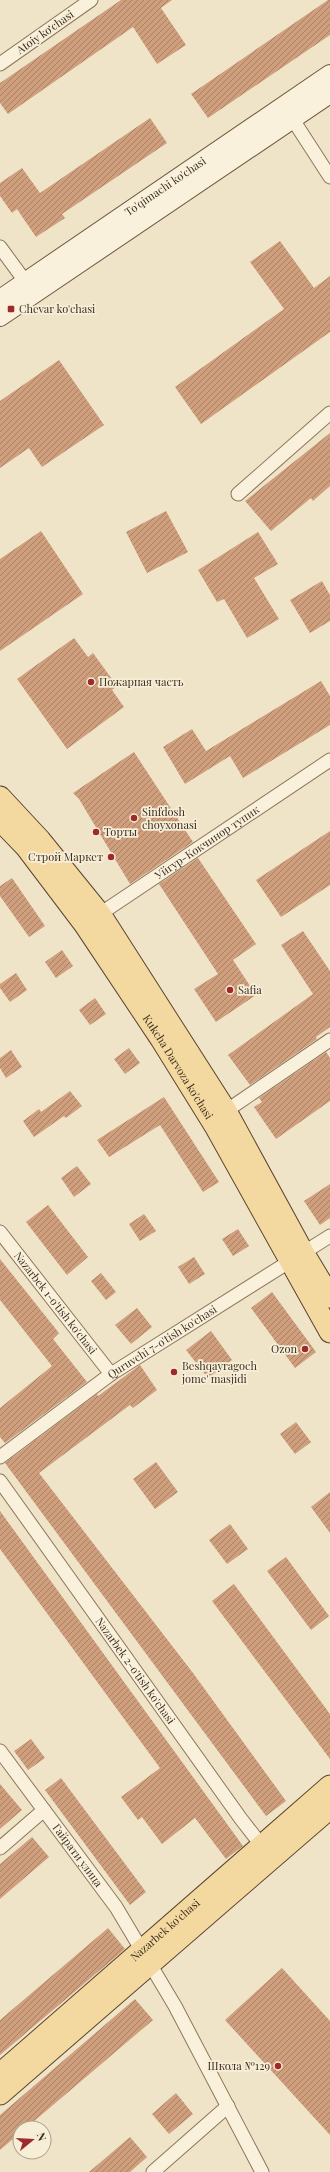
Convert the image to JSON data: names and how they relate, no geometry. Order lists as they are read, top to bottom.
{
  "streets": {
    "main road": ["To'qimachi ko'chasi", "Kukcha Darvoza ko'chasi", "Nazarbek ko'chasi"],
    "street": [
      "Atoiy koʻchasi",
      "Уйгур-Кокчинор тупик",
      "Nazarbek 1-o'tish ko'chasi",
      "Quruvchi 7-o'tish ko'chasi",
      "Nazarbek 2-o'tish ko'chasi",
      "Гайрати улица"
    ]
  },
  "crossings": [
    ["Уйгур-Кокчинор тупик", "Kukcha Darvoza ko'chasi"],
    ["Kukcha Darvoza ko'chasi", "Quruvchi 7-o'tish ko'chasi"],
    ["Nazarbek 1-o'tish ko'chasi", "Quruvchi 7-o'tish ko'chasi"],
    ["Nazarbek 2-o'tish ko'chasi", "Nazarbek ko'chasi"],
    ["Гайрати улица", "Nazarbek ko'chasi"]
  ],
  "places": {
    "transit": ["Chevar ko'chasi"],
    "other": [
      "Пожарная часть",
      "Sinfdosh choyxonasi",
      "Торты",
      "Строй Маркет",
      "Safia",
      "Ozon",
      "Beshqayragoch jome' masjidi",
      "Школа №129"
    ]
  },
  "north": "right"
}
